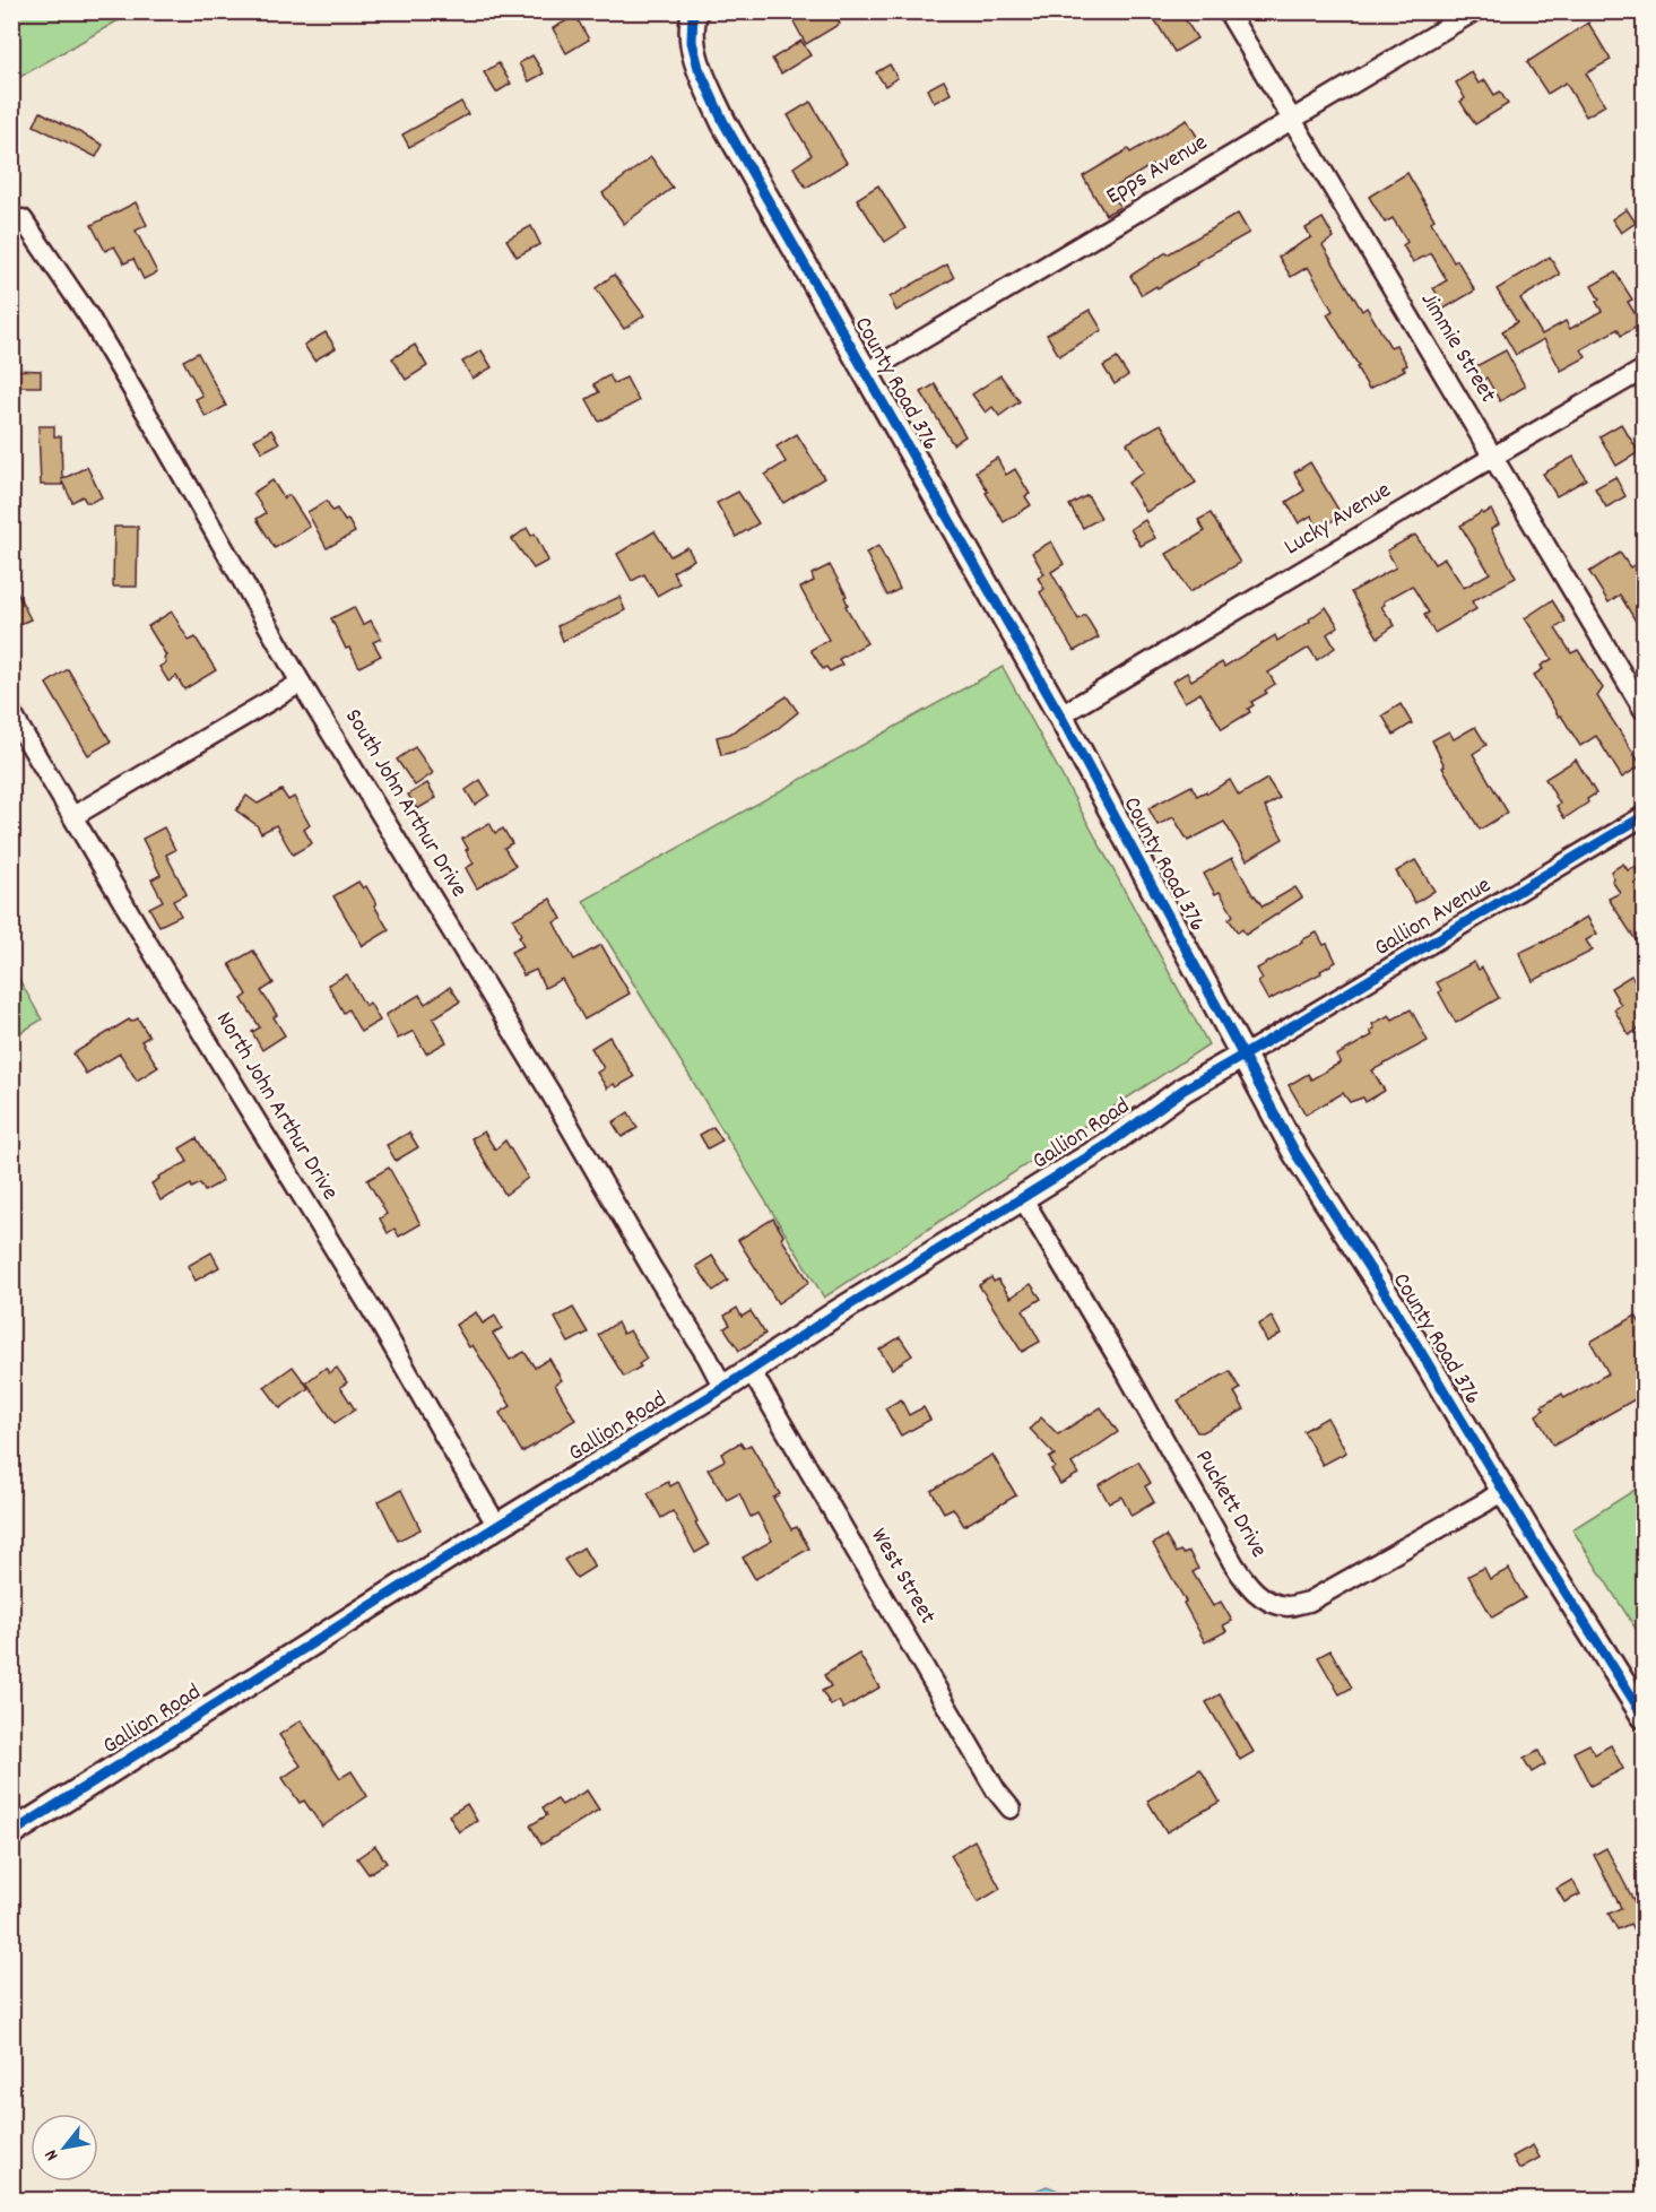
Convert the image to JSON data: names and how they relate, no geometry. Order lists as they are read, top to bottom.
{
  "streets": {
    "street": [
      "Epps Avenue",
      "Jimmie Street",
      "County Road 376",
      "Lucky Avenue",
      "South John Arthur Drive",
      "Gallion Avenue",
      "North John Arthur Drive",
      "Gallion Road",
      "Puckett Drive",
      "West Street"
    ]
  },
  "crossings": [
    ["Epps Avenue", "Jimmie Street"],
    ["Epps Avenue", "County Road 376"],
    ["Jimmie Street", "Lucky Avenue"],
    ["County Road 376", "Lucky Avenue"],
    ["County Road 376", "Gallion Avenue"],
    ["County Road 376", "Gallion Road"],
    ["County Road 376", "Puckett Drive"],
    ["South John Arthur Drive", "Gallion Road"],
    ["Gallion Avenue", "Gallion Road"],
    ["North John Arthur Drive", "Gallion Road"],
    ["Gallion Road", "Puckett Drive"],
    ["Gallion Road", "West Street"]
  ],
  "north": "bottom left"
}
